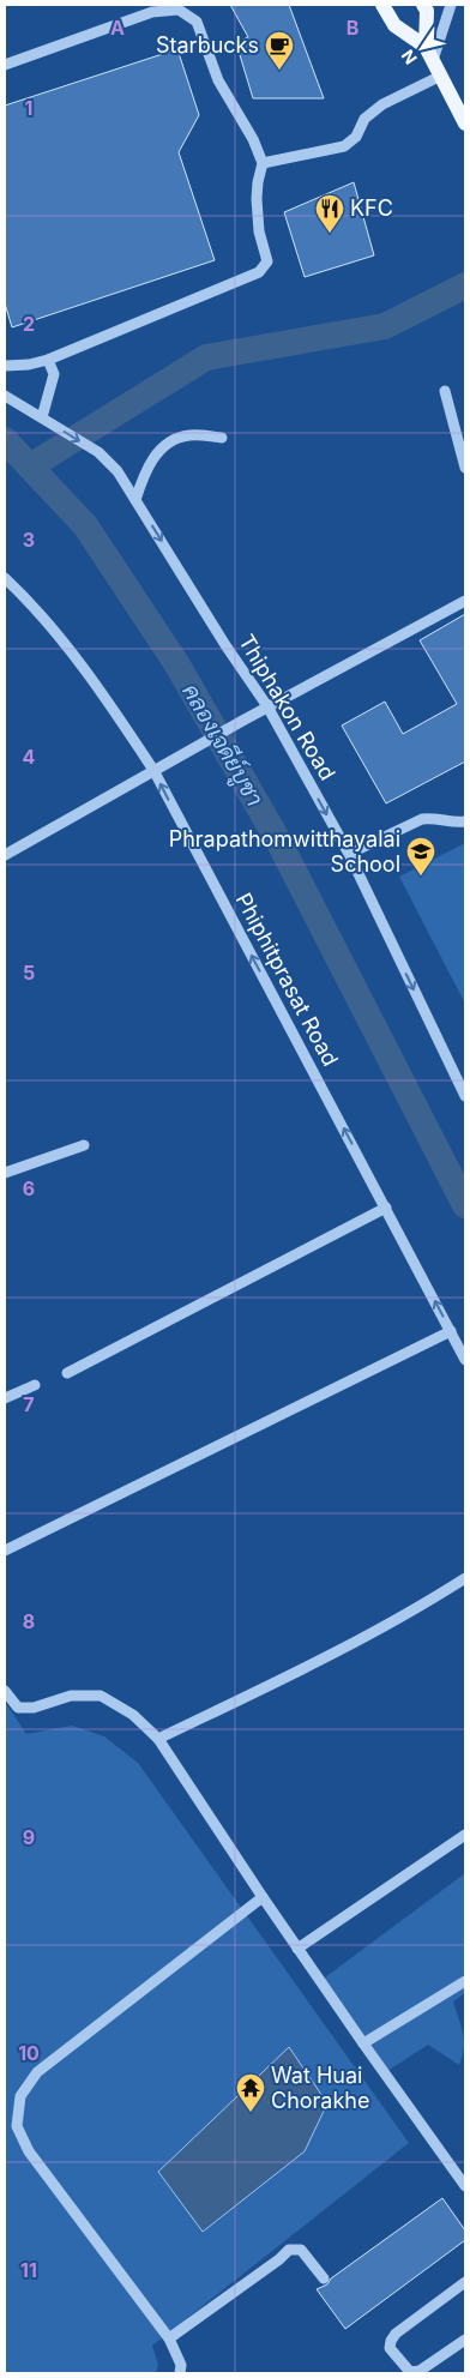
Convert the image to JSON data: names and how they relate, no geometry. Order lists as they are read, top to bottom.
{
  "streets": {
    "street": ["Thiphakon Road", "Phiphitprasat Road"]
  },
  "one_way": ["Thiphakon Road", "Phiphitprasat Road"],
  "water": ["คลองเจดีย์บูชา"],
  "places": {
    "cafe": ["Starbucks"],
    "restaurant": ["KFC"],
    "school or university": ["Phrapathomwitthayalai School"],
    "temple": ["Wat Huai Chorakhe"]
  },
  "north": "bottom left",
  "grid": {
    "columns": ["A", "B"],
    "rows": [
      "1",
      "2",
      "3",
      "4",
      "5",
      "6",
      "7",
      "8",
      "9",
      "10",
      "11"
    ]
  }
}
